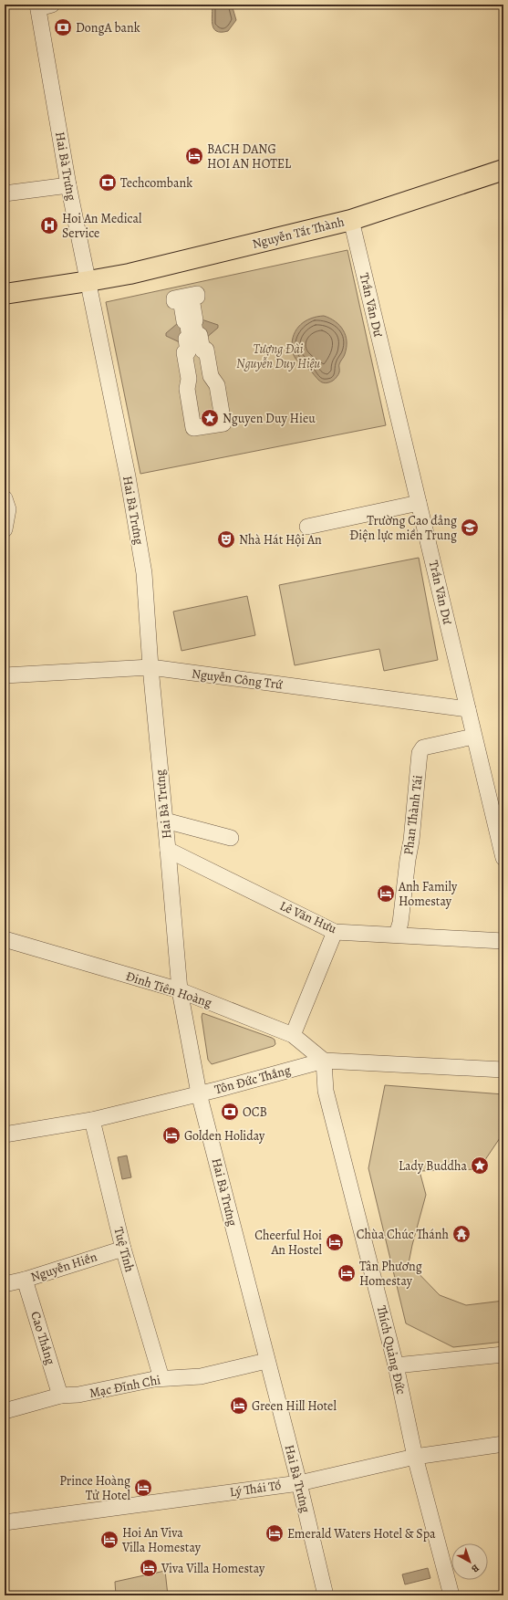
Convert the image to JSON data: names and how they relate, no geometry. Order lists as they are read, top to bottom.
{
  "streets": {
    "main road": ["Nguyễn Tất Thành"],
    "street": [
      "Hai Bà Trưng",
      "Trần Văn Dư",
      "Nguyễn Công Trứ",
      "Phan Thành Tái",
      "Lê Văn Hưu",
      "Đinh Tiên Hoàng",
      "Tôn Đức Thắng",
      "Tuệ Tĩnh",
      "Nguyễn Hiền",
      "Cao Thắng",
      "Thích Quảng Đức",
      "Mạc Đĩnh Chi",
      "Lý Thái Tổ"
    ]
  },
  "crossings": [
    ["Hai Bà Trưng", "Nguyễn Tất Thành"],
    ["Hai Bà Trưng", "Nguyễn Công Trứ"],
    ["Hai Bà Trưng", "Lê Văn Hưu"],
    ["Hai Bà Trưng", "Đinh Tiên Hoàng"],
    ["Hai Bà Trưng", "Tôn Đức Thắng"],
    ["Hai Bà Trưng", "Mạc Đĩnh Chi"],
    ["Hai Bà Trưng", "Lý Thái Tổ"],
    ["Nguyễn Tất Thành", "Trần Văn Dư"],
    ["Trần Văn Dư", "Nguyễn Công Trứ"],
    ["Trần Văn Dư", "Phan Thành Tái"],
    ["Phan Thành Tái", "Lê Văn Hưu"],
    ["Đinh Tiên Hoàng", "Tôn Đức Thắng"],
    ["Đinh Tiên Hoàng", "Thích Quảng Đức"],
    ["Tôn Đức Thắng", "Tuệ Tĩnh"],
    ["Tôn Đức Thắng", "Thích Quảng Đức"],
    ["Tuệ Tĩnh", "Nguyễn Hiền"],
    ["Tuệ Tĩnh", "Mạc Đĩnh Chi"],
    ["Nguyễn Hiền", "Cao Thắng"],
    ["Cao Thắng", "Mạc Đĩnh Chi"],
    ["Thích Quảng Đức", "Lý Thái Tổ"]
  ],
  "parks": ["Tượng Đài Nguyễn Duy Hiệu"],
  "places": {
    "bank": ["DongA bank", "Techcombank", "OCB"],
    "hotel": [
      "BACH DANG HOI AN HOTEL",
      "Anh Family Homestay",
      "Golden Holiday",
      "Cheerful Hoi An Hostel",
      "Tân Phương Homestay",
      "Green Hill Hotel",
      "Prince Hoàng Tử Hotel",
      "Emerald Waters Hotel & Spa",
      "Hoi An Viva Villa Homestay",
      "Viva Villa Homestay"
    ],
    "hospital": ["Hoi An Medical Service"],
    "place": ["Nguyen Duy Hieu", "Lady Buddha"],
    "school or university": ["Trường Cao đẳng Điện lực miền Trung"],
    "theatre": ["Nhà Hát Hội An"],
    "temple": ["Chùa Chúc Thánh"]
  },
  "north": "bottom right"
}
